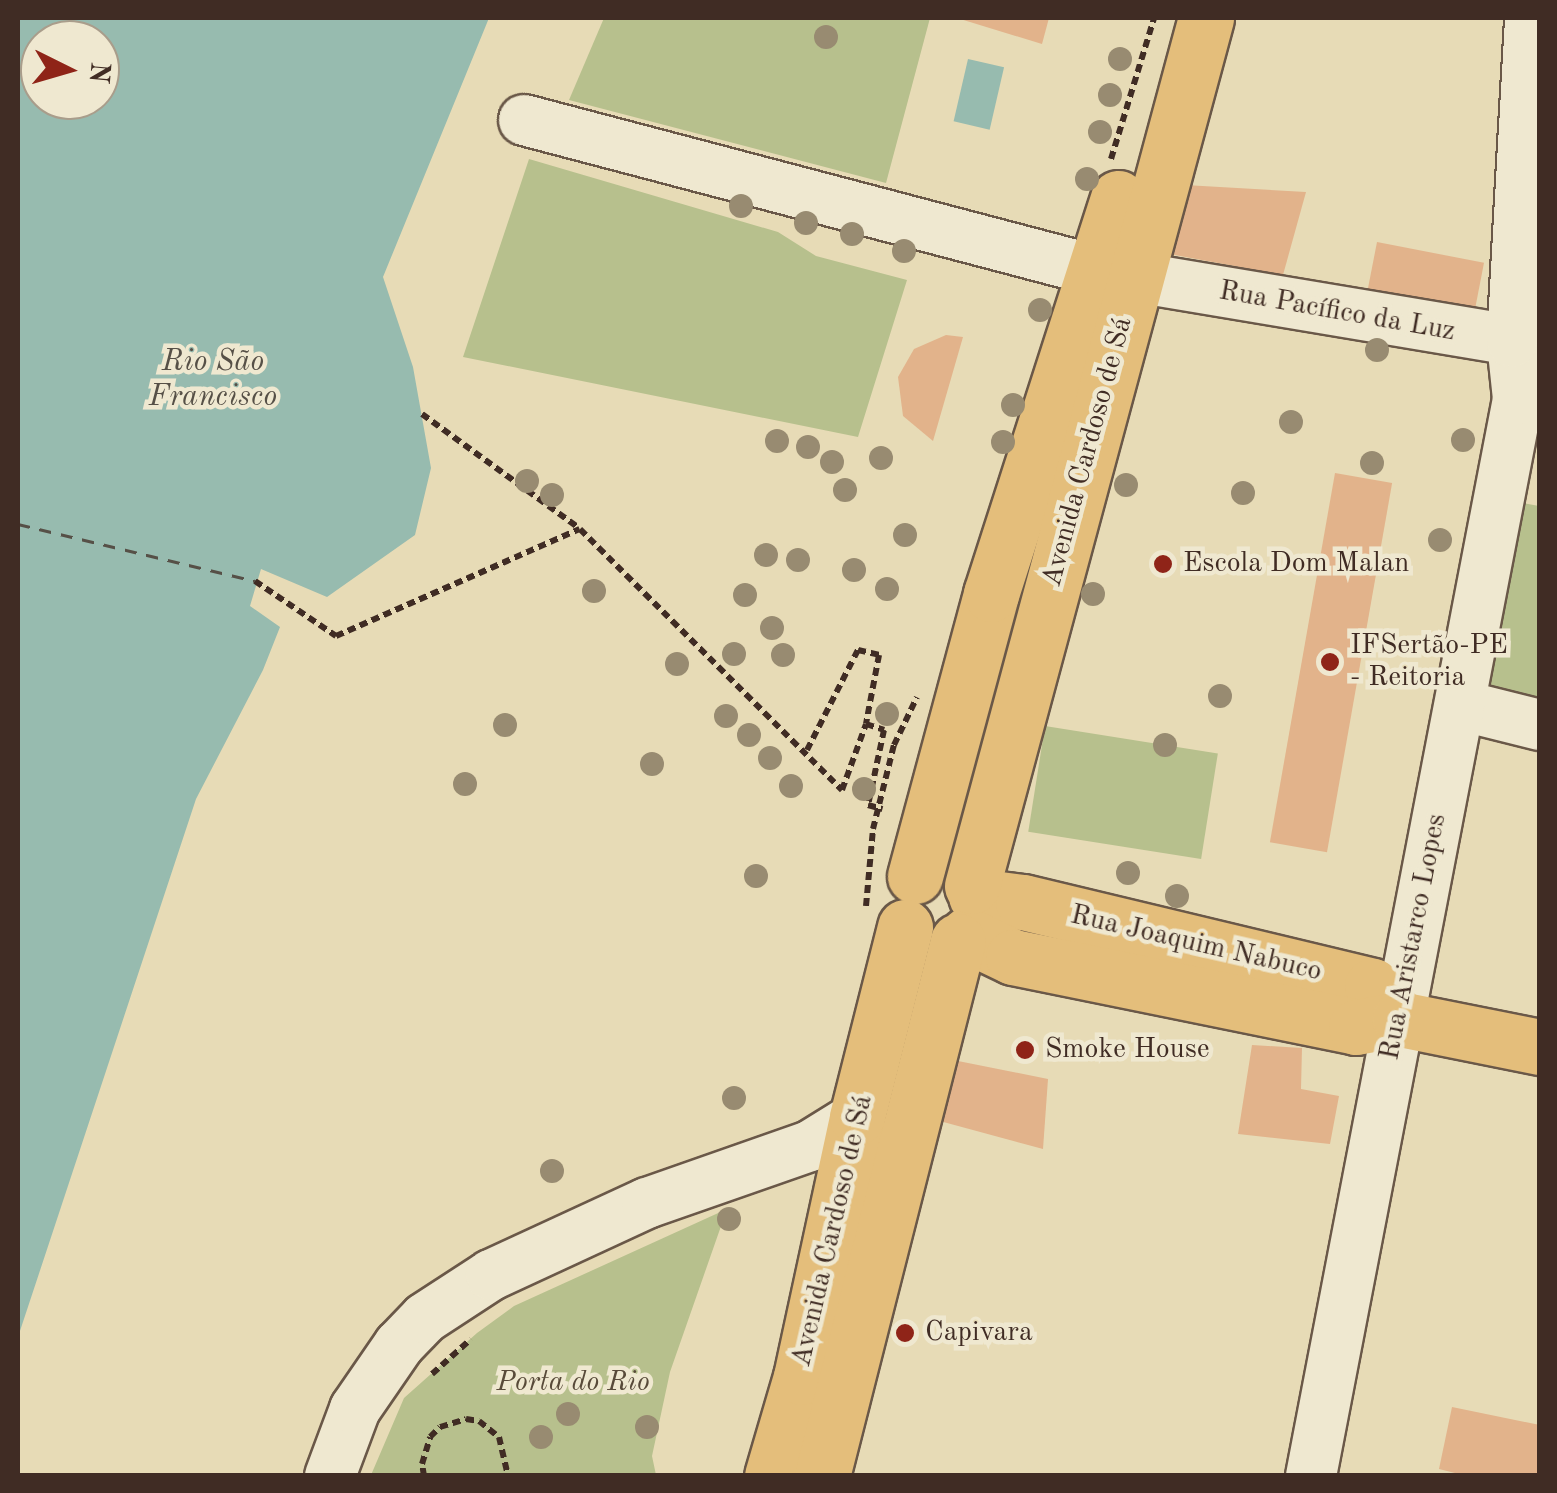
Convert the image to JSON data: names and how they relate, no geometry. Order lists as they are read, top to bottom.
{
  "streets": {
    "main road": ["Avenida Cardoso de Sá", "Rua Joaquim Nabuco"],
    "street": ["Rua Pacífico da Luz", "Rua Aristarco Lopes"]
  },
  "crossings": [
    ["Rua Pacífico da Luz", "Avenida Cardoso de Sá"],
    ["Rua Pacífico da Luz", "Rua Aristarco Lopes"],
    ["Avenida Cardoso de Sá", "Rua Joaquim Nabuco"],
    ["Rua Aristarco Lopes", "Rua Joaquim Nabuco"]
  ],
  "water": ["Rio São Francisco"],
  "parks": ["Porta do Rio"],
  "places": [
    "Escola Dom Malan",
    "IFSertão-PE - Reitoria",
    "Smoke House",
    "Capivara"
  ],
  "north": "right"
}
